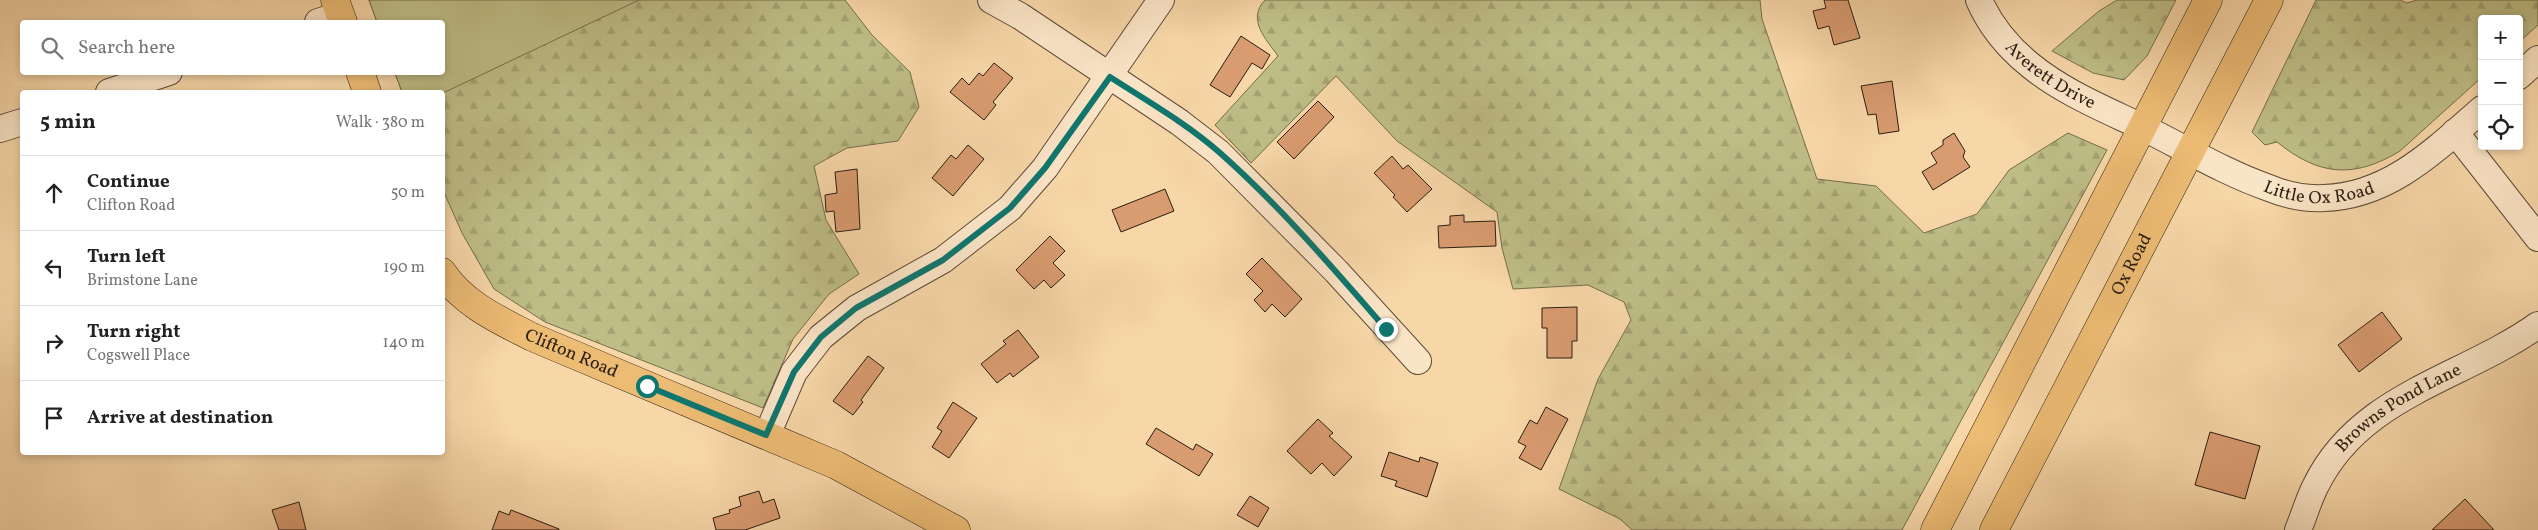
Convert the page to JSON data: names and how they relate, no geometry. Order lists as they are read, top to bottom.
{
  "streets": {
    "main road": ["Ox Road", "Clifton Road"],
    "street": ["Averett Drive", "Little Ox Road", "Browns Pond Lane"]
  },
  "crossings": [
    ["Averett Drive", "Little Ox Road"],
    ["Little Ox Road", "Ox Road"]
  ],
  "page": {
    "map_buttons": ["+", "−"],
    "search": "Search here",
    "heading": ["5 min", "Walk · 380 m"],
    "list": [
      ["Continue", "Clifton Road", "50 m"],
      ["Turn left", "Brimstone Lane", "190 m"],
      ["Turn right", "Cogswell Place", "140 m"],
      "Arrive at destination"
    ]
  }
}
